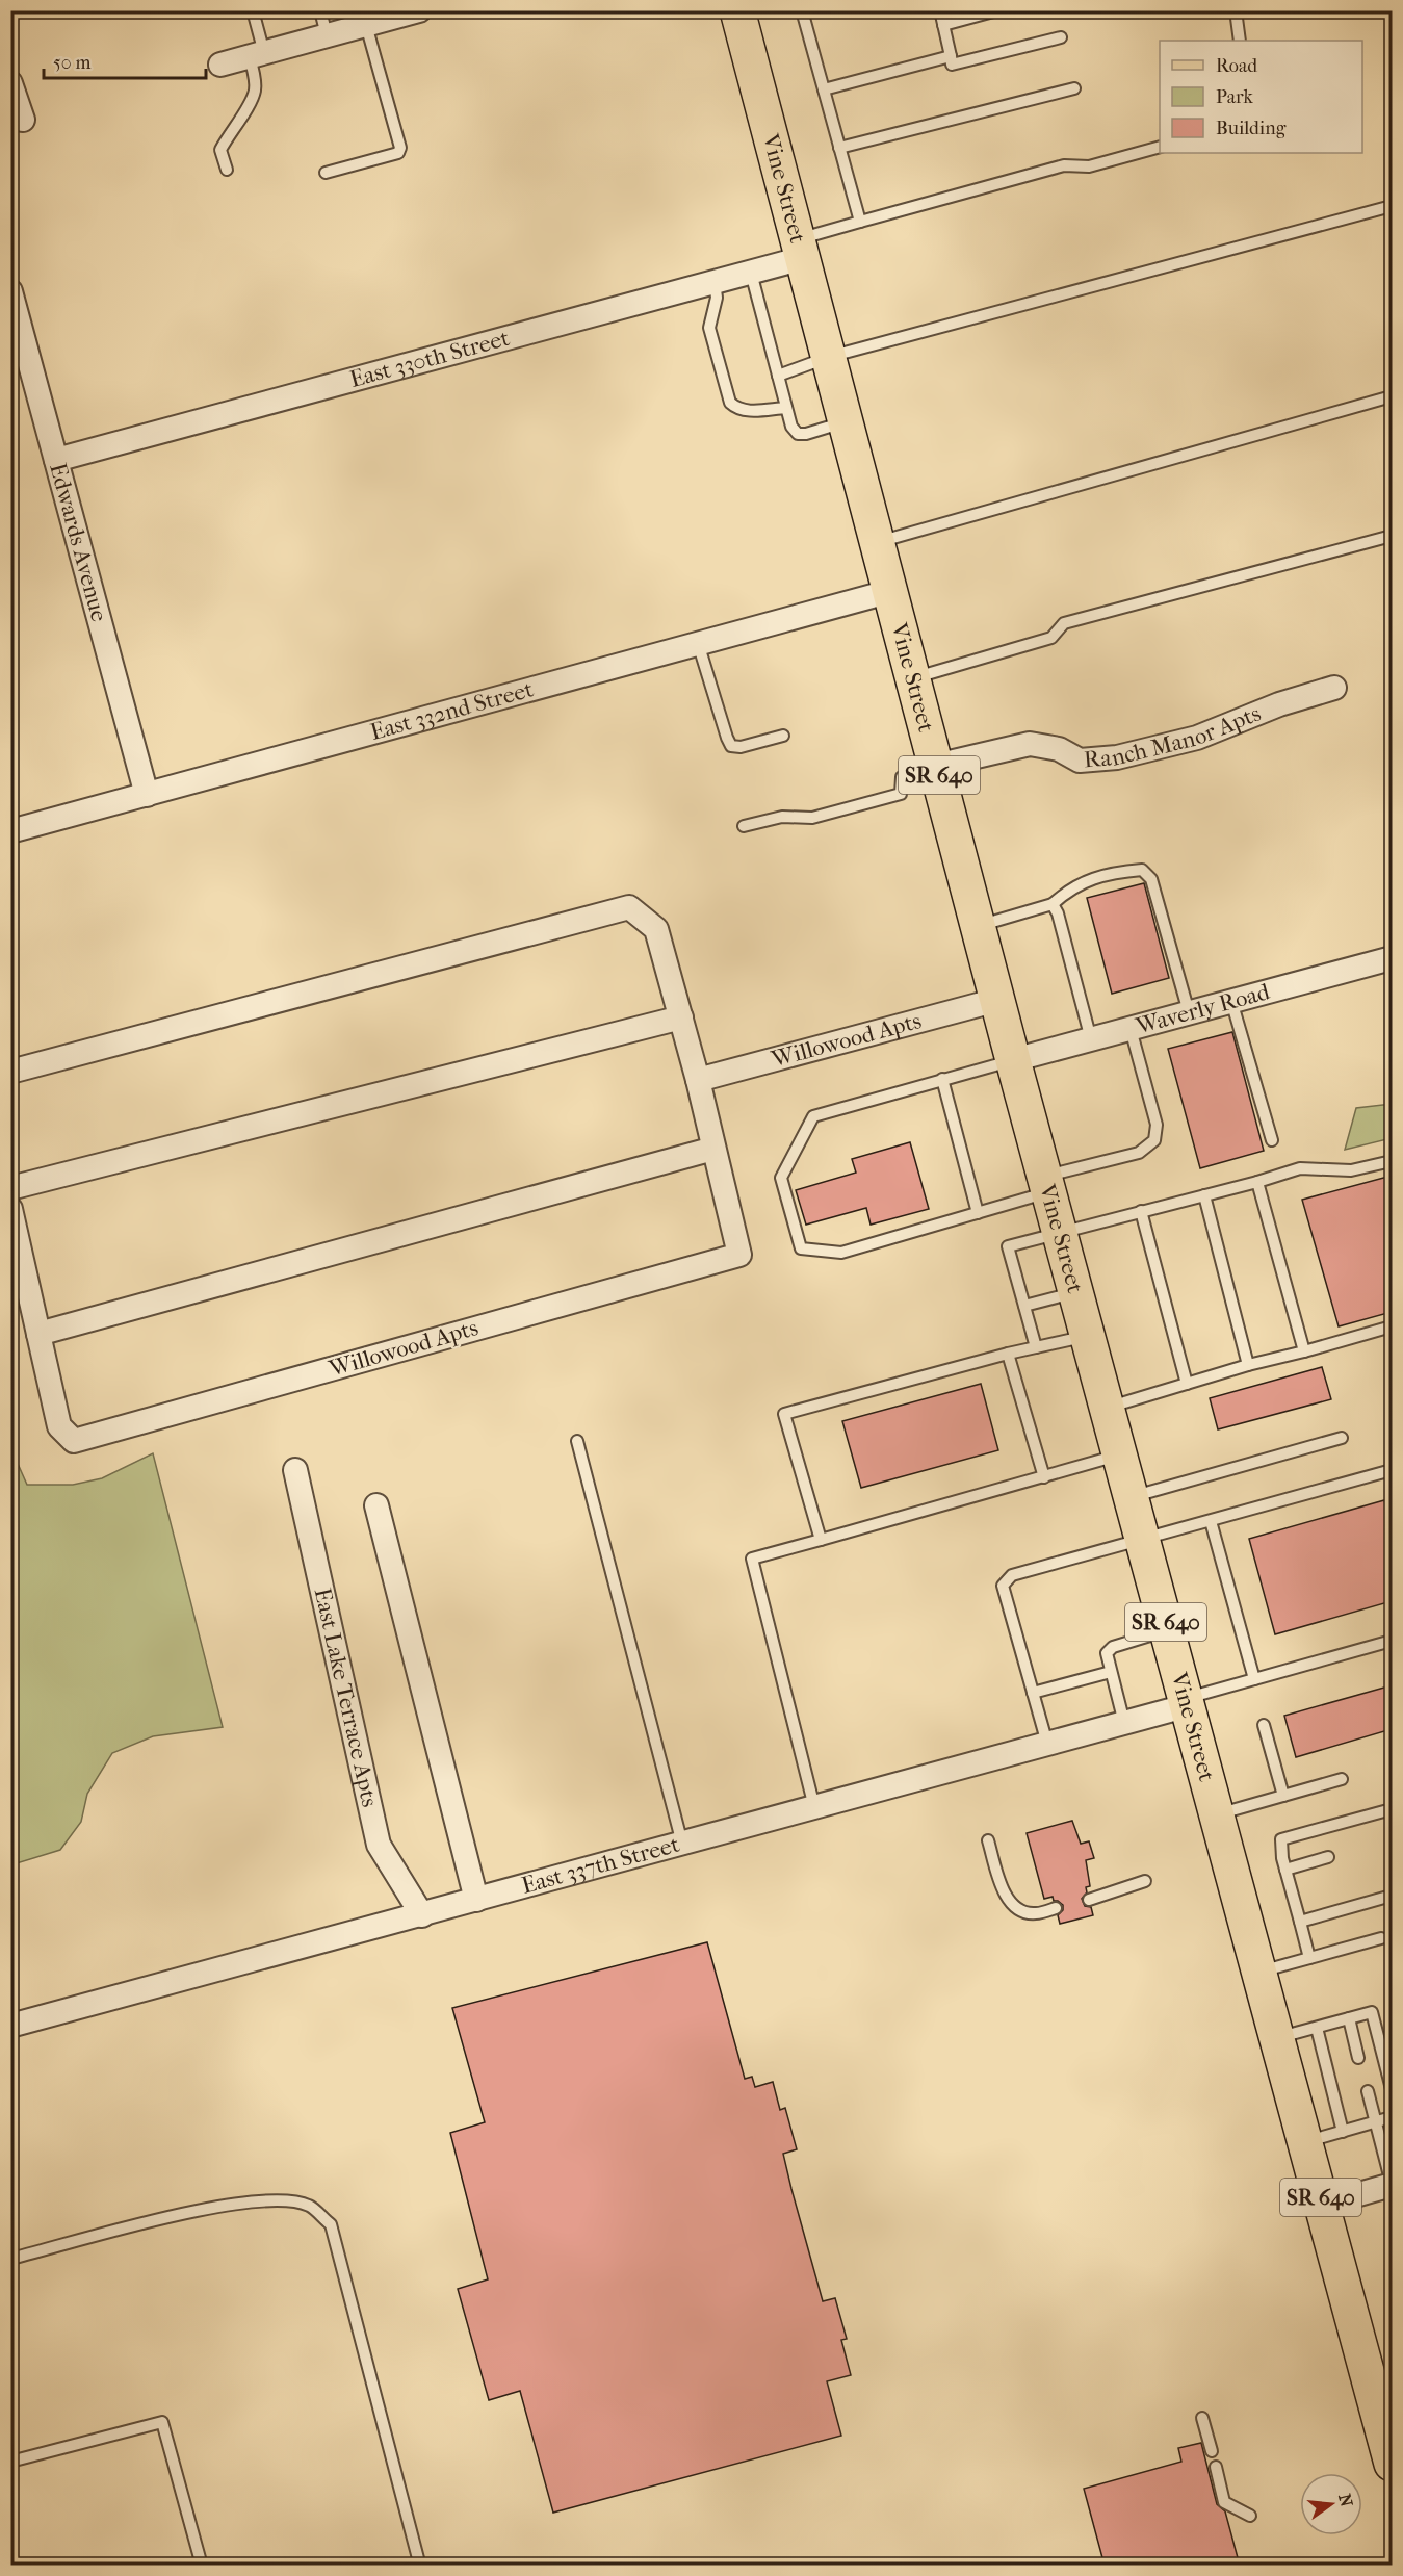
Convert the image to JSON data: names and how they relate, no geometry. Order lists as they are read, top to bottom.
{
  "streets": {
    "main road": ["Vine Street", "SR 640"],
    "street": [
      "East 330th Street",
      "Edwards Avenue",
      "East 332nd Street",
      "Ranch Manor Apts",
      "Waverly Road",
      "Willowood Apts",
      "East Lake Terrace Apts",
      "East 337th Street"
    ]
  },
  "crossings": [
    ["Vine Street", "East 330th Street"],
    ["Vine Street", "East 332nd Street"],
    ["Vine Street", "Ranch Manor Apts"],
    ["Vine Street", "Waverly Road"],
    ["Vine Street", "Willowood Apts"],
    ["Vine Street", "East 337th Street"],
    ["East 330th Street", "Edwards Avenue"],
    ["Edwards Avenue", "East 332nd Street"],
    ["East Lake Terrace Apts", "East 337th Street"]
  ],
  "legend": ["Road", "Park", "Building"],
  "scale_bar": "50 m",
  "north": "right"
}
